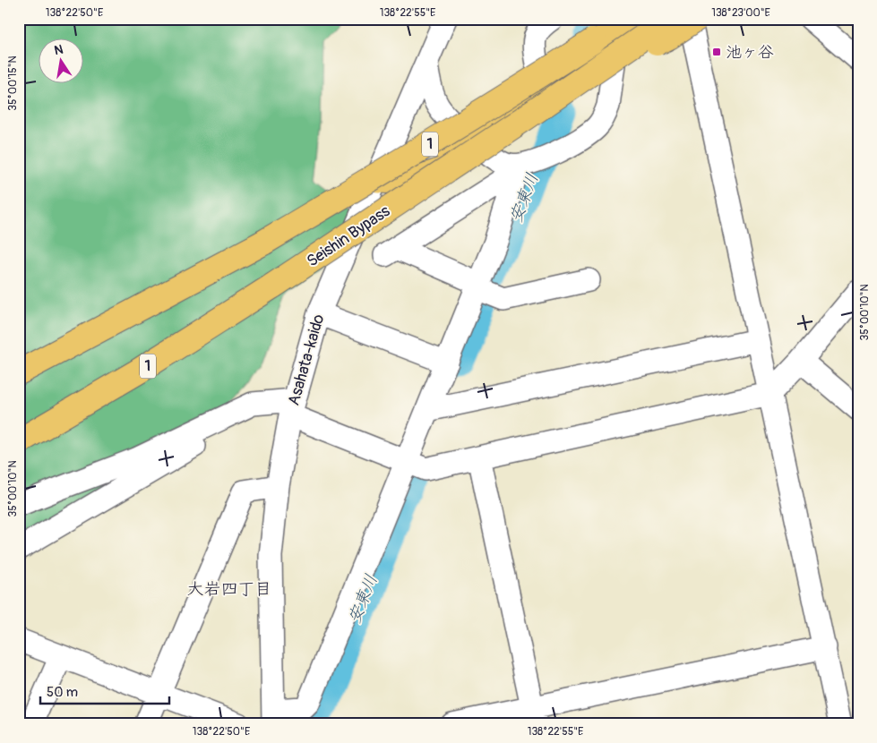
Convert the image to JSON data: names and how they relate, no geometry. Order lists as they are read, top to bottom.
{
  "streets": {
    "highway": ["1", "Seishin Bypass"],
    "street": ["Asahata-kaido"]
  },
  "crossings": [
    ["1", "Seishin Bypass"],
    ["1", "Asahata-kaido"]
  ],
  "districts": ["大岩四丁目"],
  "water": ["安東川"],
  "places": {
    "transit": ["池ヶ谷"]
  },
  "scale_bar": "50 m",
  "north": "top",
  "coordinates": [
    "138°22'50\"E",
    "138°22'55\"E",
    "138°23'00\"E",
    "35°00'15\"N",
    "35°00'10\"N"
  ]
}
